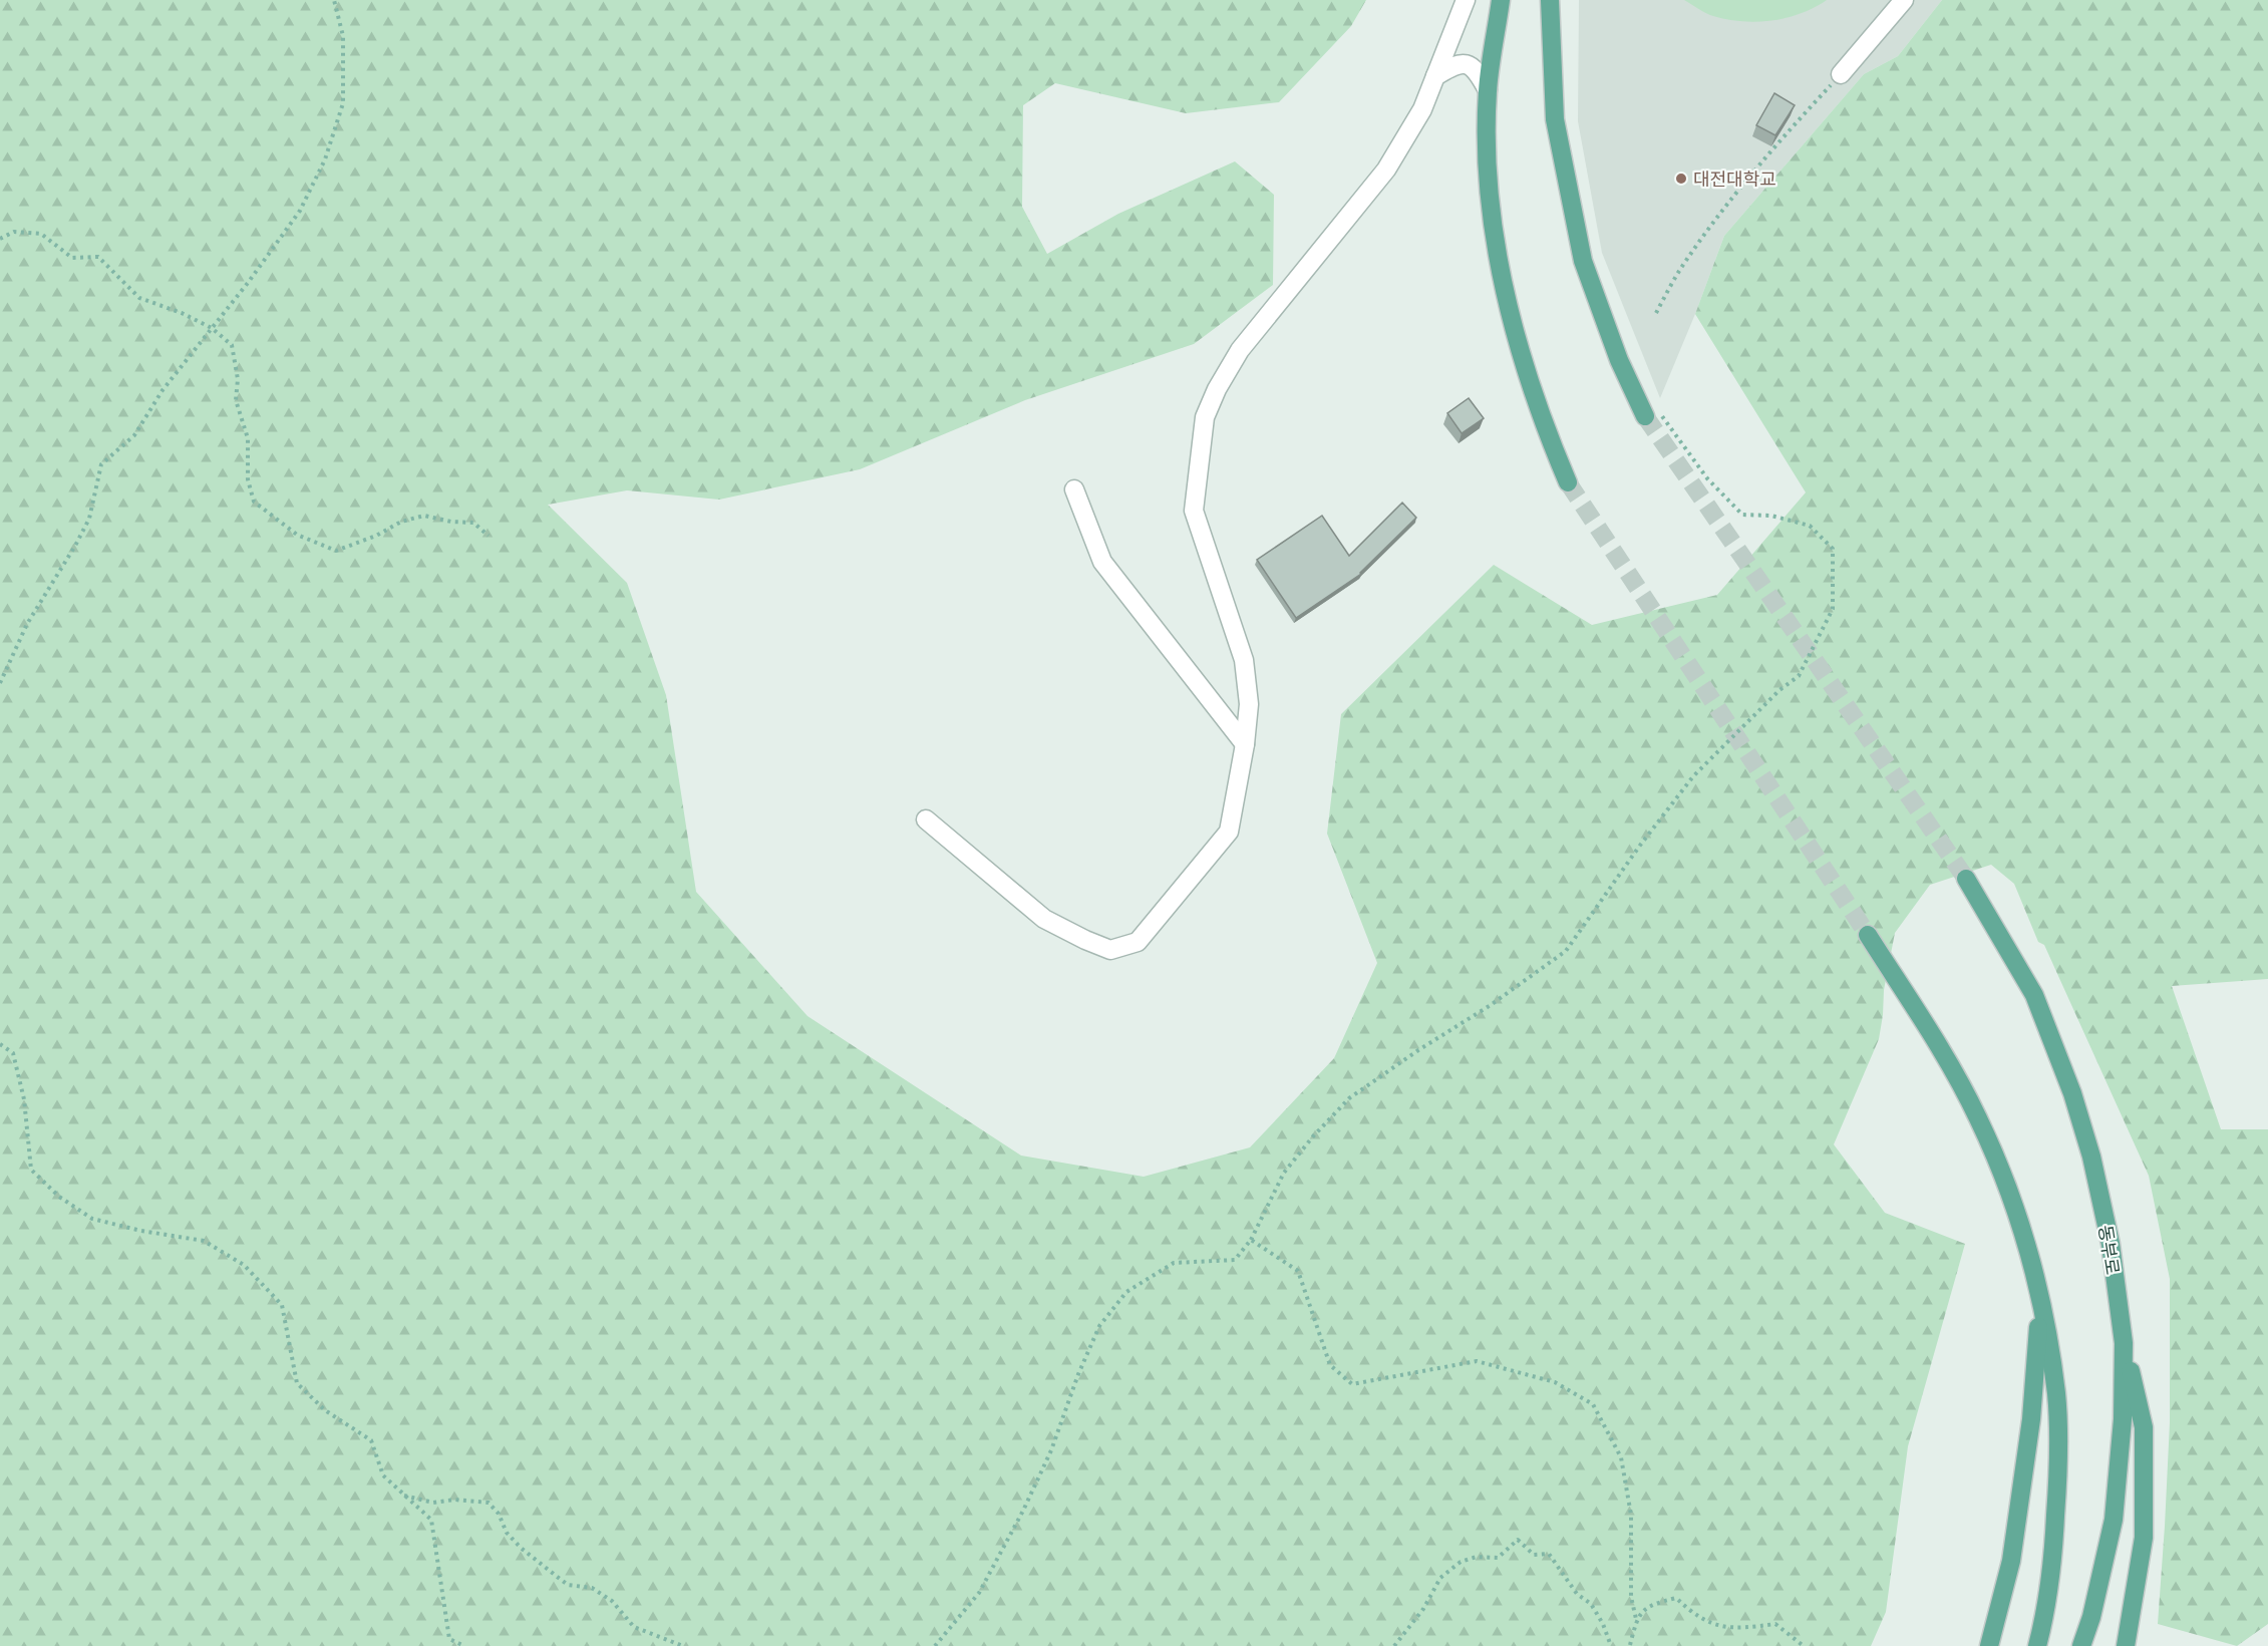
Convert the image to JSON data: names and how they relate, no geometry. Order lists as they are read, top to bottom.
{
  "streets": {
    "main road": ["동부로"]
  },
  "places": ["대전대학교"]
}
